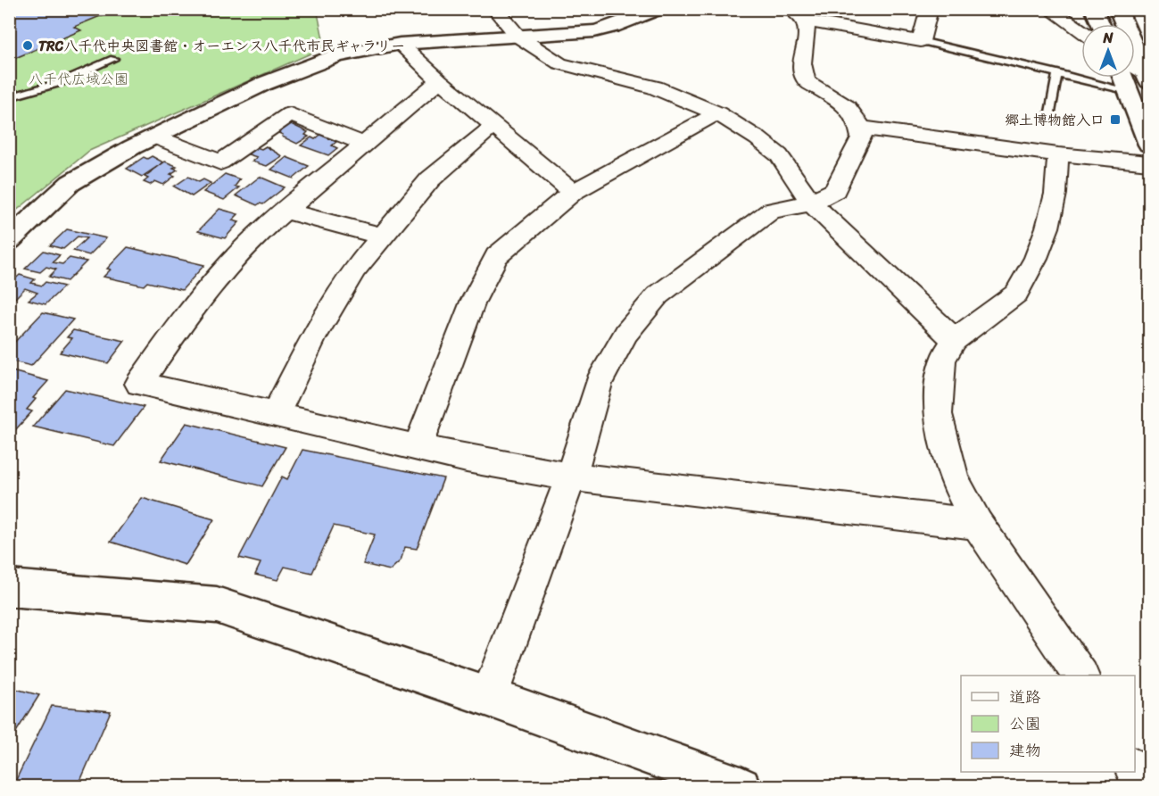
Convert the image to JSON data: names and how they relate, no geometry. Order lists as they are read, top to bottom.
{
  "parks": ["八千代広域公園"],
  "places": {
    "other": ["TRC八千代中央図書館・オーエンス八千代市民ギャラリー"],
    "transit": ["郷土博物館入口"]
  },
  "legend": ["道路", "公園", "建物"],
  "north": "top"
}
